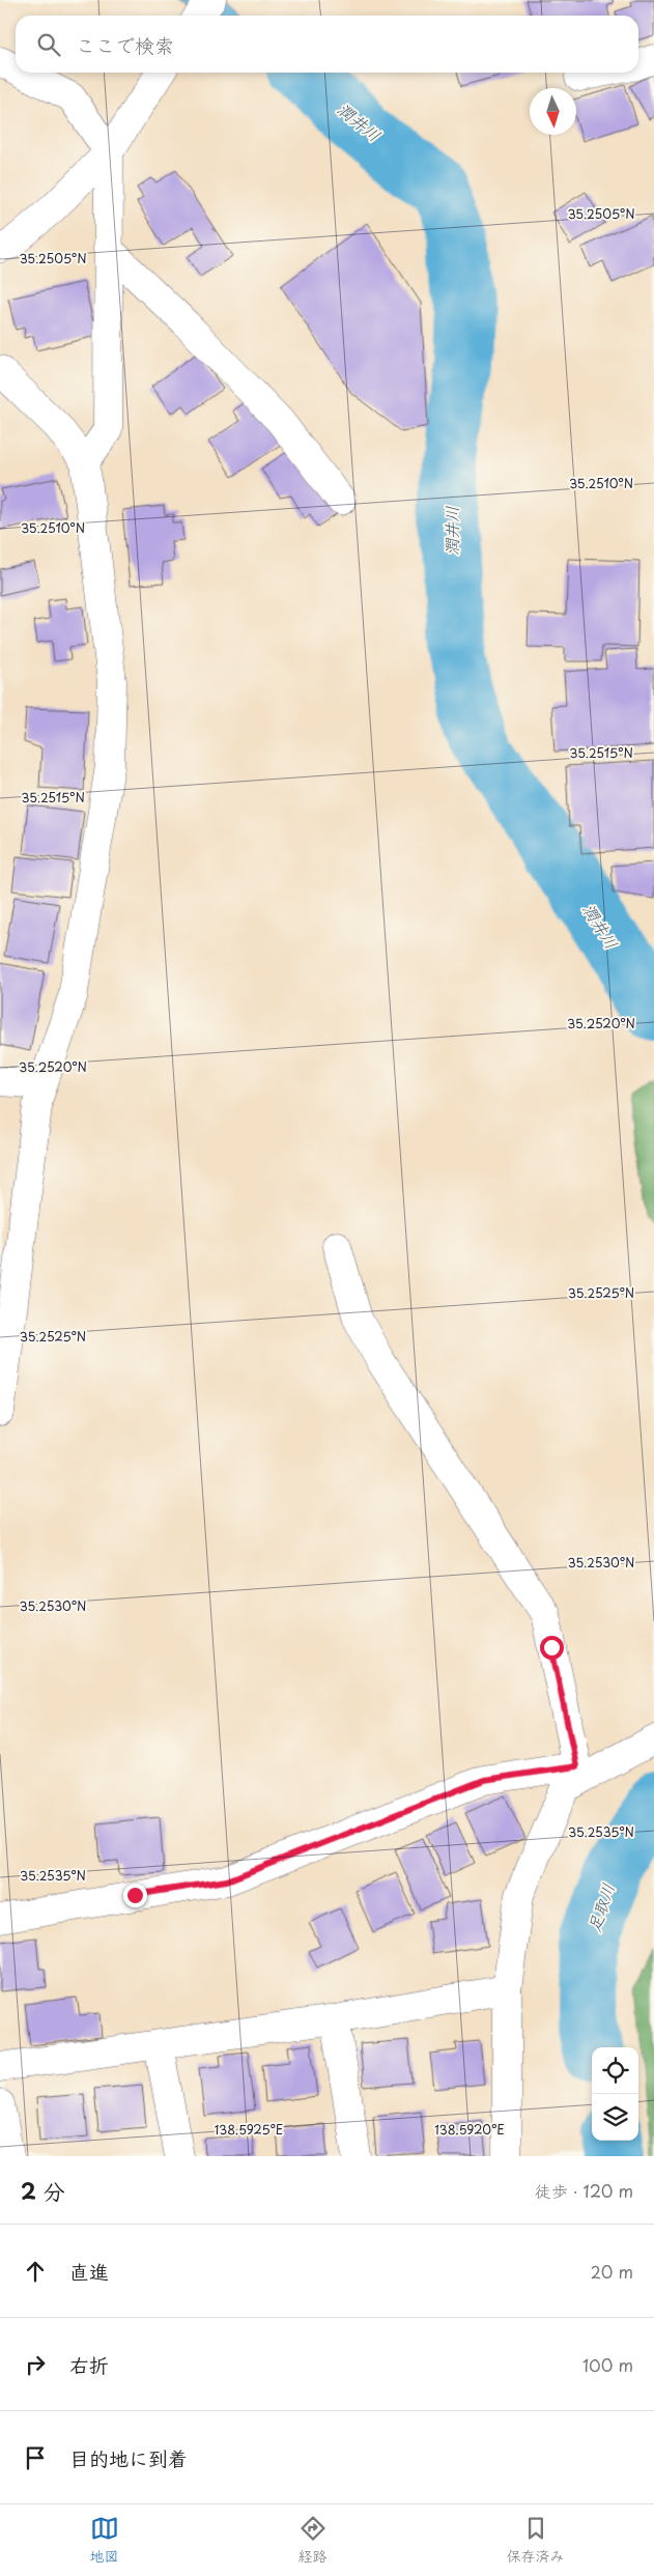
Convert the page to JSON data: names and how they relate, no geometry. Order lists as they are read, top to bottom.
{
  "water": ["潤井川", "足取川"],
  "north": "bottom",
  "page": {
    "search": "ここで検索",
    "heading": ["2 分", "徒歩 · 120 m"],
    "list": [
      ["直進", "20 m"],
      ["右折", "100 m"],
      "目的地に到着"
    ],
    "nav": ["地図", "経路", "保存済み"]
  },
  "coordinates": [
    "35.2505°N",
    "35.2510°N",
    "35.2515°N",
    "35.2520°N",
    "35.2525°N",
    "35.2530°N",
    "35.2535°N",
    "138.5925°E",
    "138.5920°E"
  ]
}
